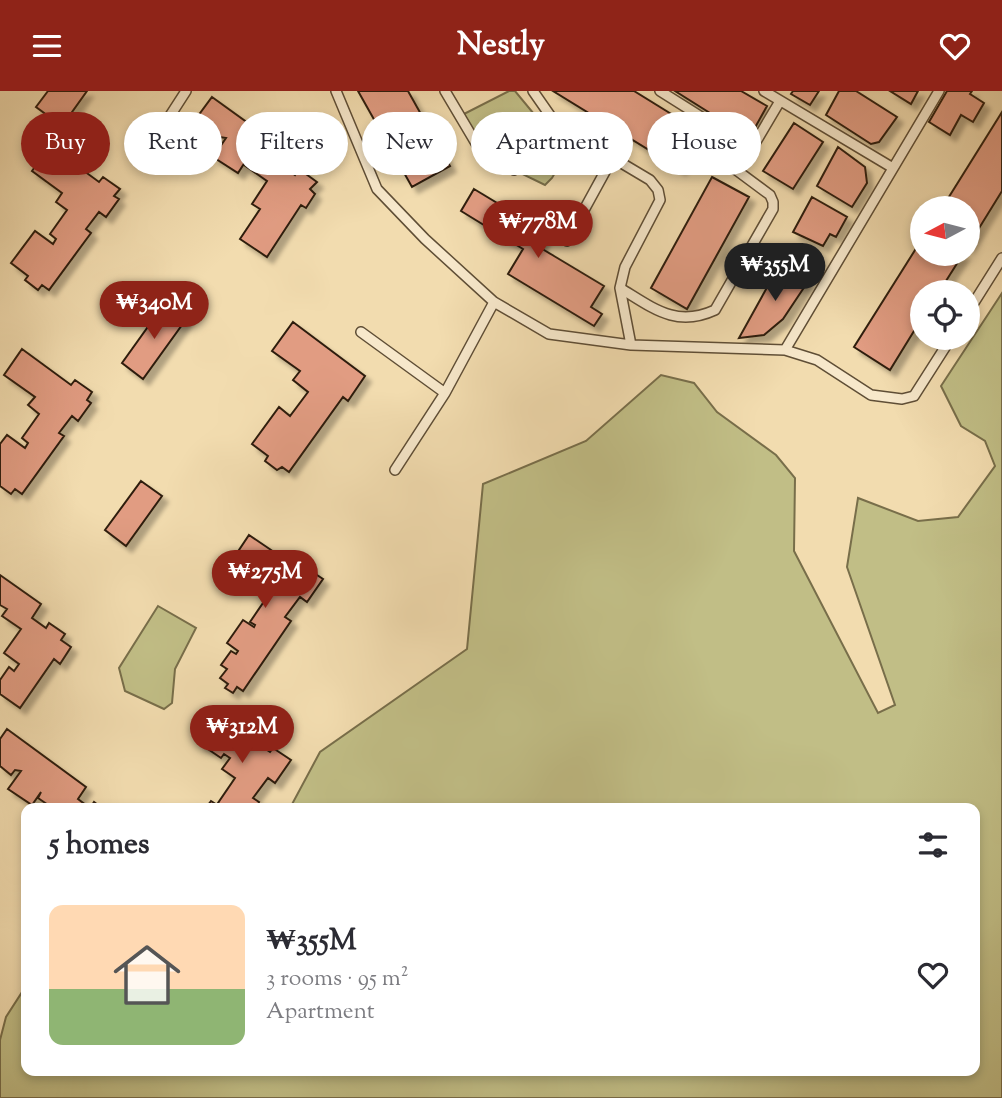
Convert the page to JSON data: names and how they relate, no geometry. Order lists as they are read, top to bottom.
{
  "north": "left",
  "page": {
    "header": "Nestly",
    "chip": [
      "Buy",
      "Rent",
      "Filters",
      "New",
      "Apartment",
      "House"
    ],
    "price": [
      "₩778M",
      "₩355M",
      "₩340M",
      "₩275M",
      "₩312M"
    ],
    "heading": "5 homes",
    "list": [
      {
        "name": "₩355M",
        "note": "3 rooms · 95 m² · Apartment"
      }
    ]
  }
}
